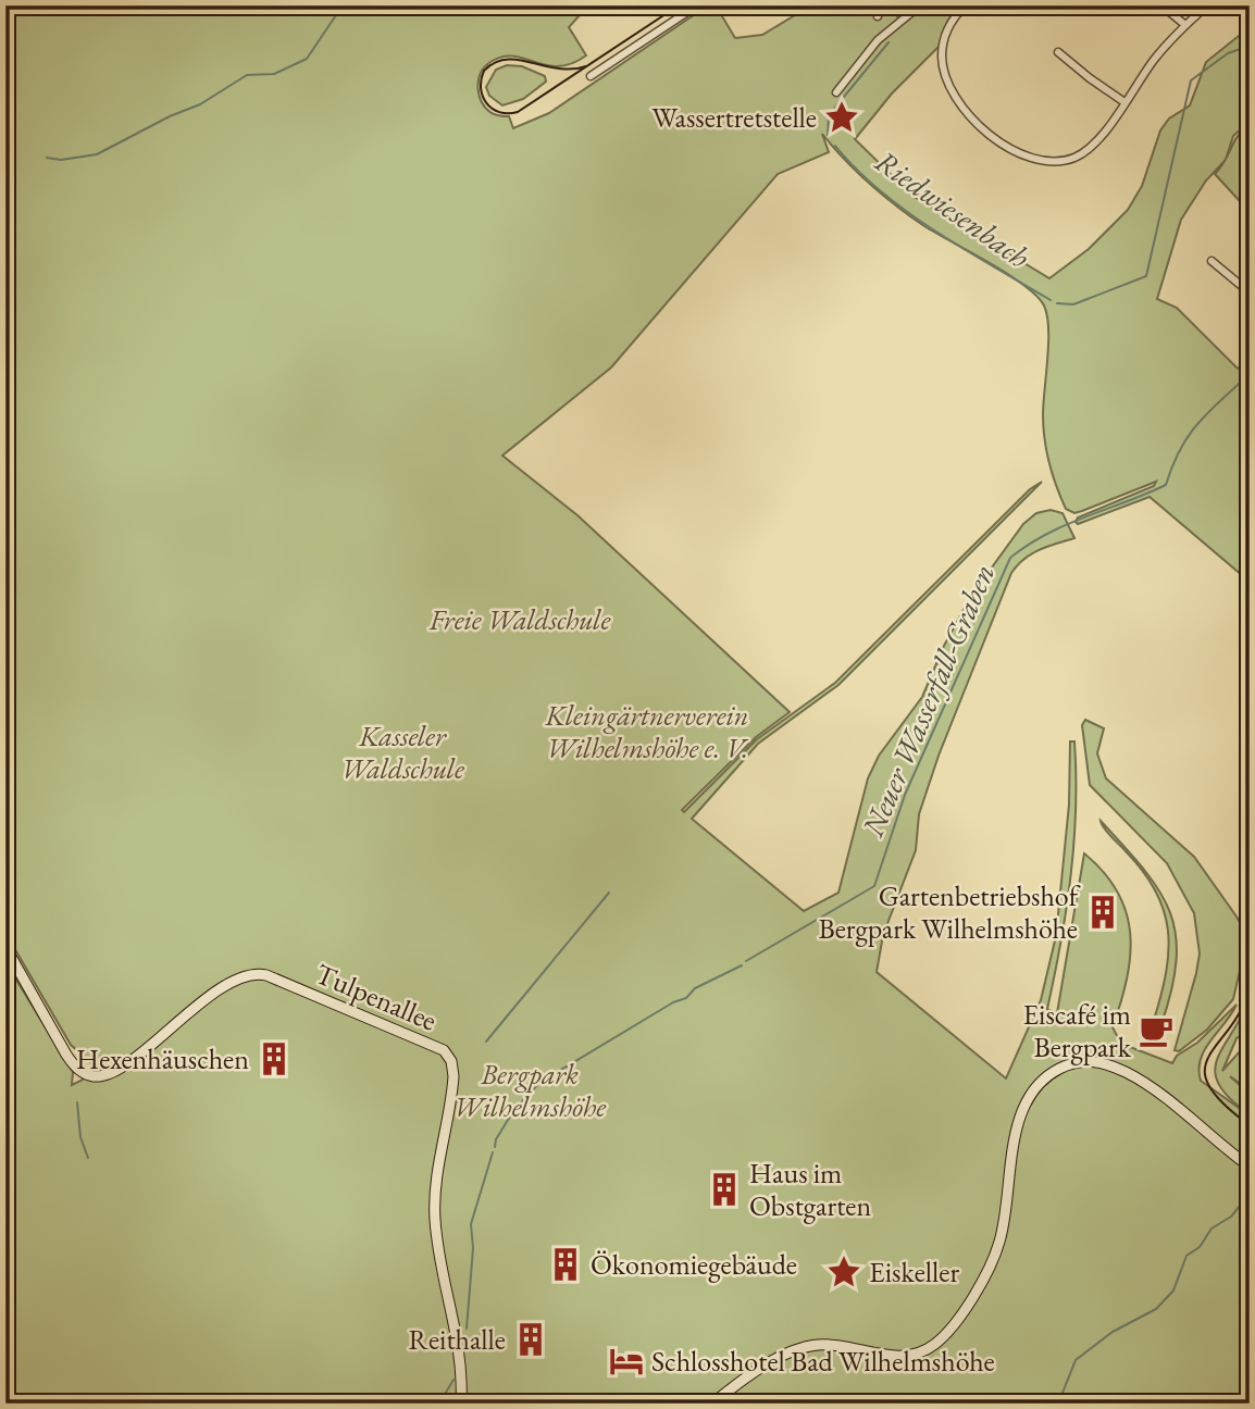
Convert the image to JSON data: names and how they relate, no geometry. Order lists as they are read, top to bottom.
{
  "streets": {
    "main road": ["Tulpenallee"]
  },
  "water": ["Riedwiesenbach", "Neuer Wasserfall-Graben"],
  "parks": [
    "Freie Waldschule",
    "Kleingärtnerverein Wilhelmshöhe e. V.",
    "Kasseler Waldschule",
    "Bergpark Wilhelmshöhe"
  ],
  "places": {
    "place": ["Wassertretstelle", "Eiskeller"],
    "building": [
      "Gartenbetriebshof Bergpark Wilhelmshöhe",
      "Hexenhäuschen",
      "Haus im Obstgarten",
      "Ökonomiegebäude",
      "Reithalle"
    ],
    "cafe": ["Eiscafé im Bergpark"],
    "hotel": ["Schlosshotel Bad Wilhelmshöhe"]
  }
}
